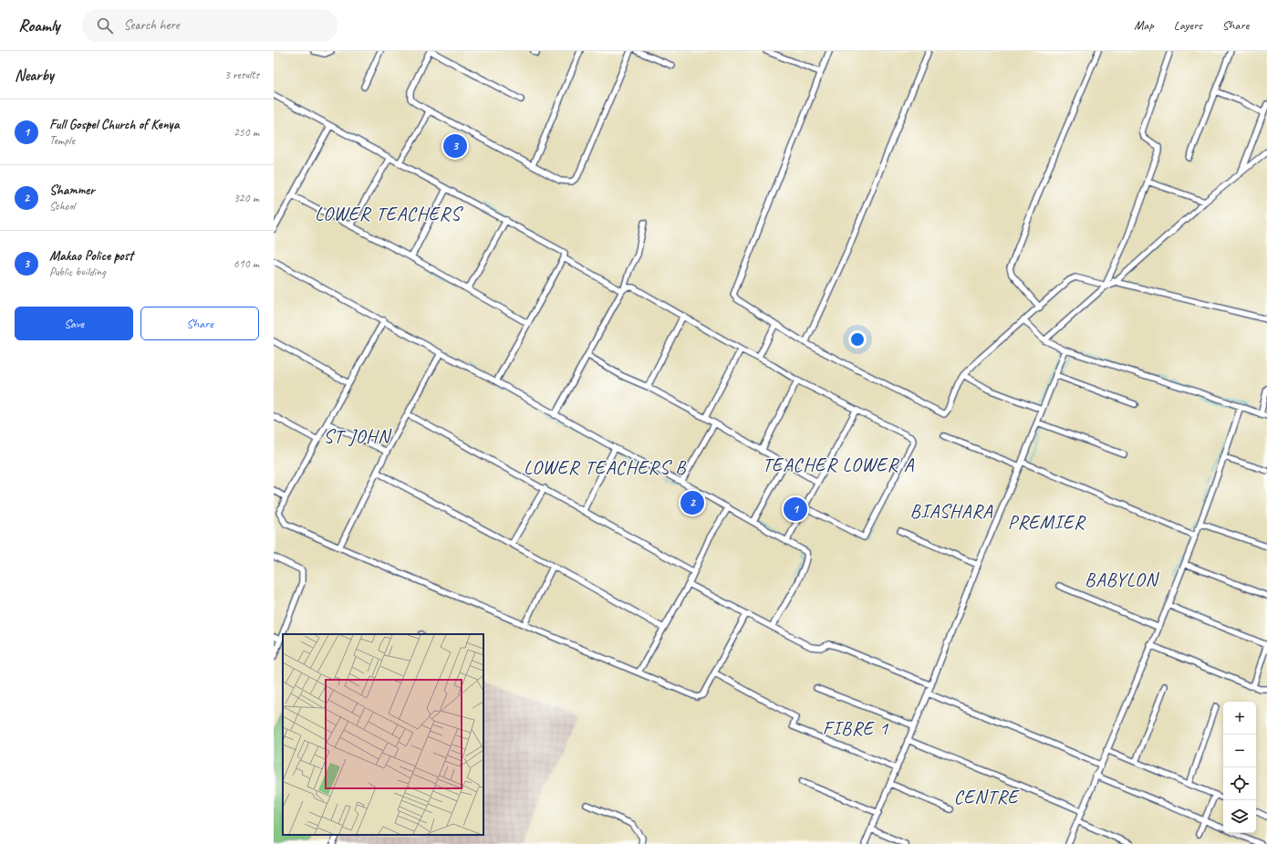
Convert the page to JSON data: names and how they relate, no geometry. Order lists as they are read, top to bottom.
{
  "districts": [
    "LOWER TEACHERS",
    "ST JOHN",
    "TEACHER LOWER A",
    "LOWER TEACHERS B",
    "BIASHARA",
    "PREMIER",
    "BABYLON",
    "FIBRE 1",
    "CENTRE"
  ],
  "page": {
    "header": "Roamly",
    "search": "Search here",
    "nav": ["Map", "Layers", "Share"],
    "heading": ["Nearby", "3 results"],
    "list": [
      {
        "mark": "1",
        "name": "Full Gospel Church of Kenya",
        "note": "Temple",
        "value": "250 m"
      },
      {
        "mark": "2",
        "name": "Shammer",
        "note": "School",
        "value": "320 m"
      },
      {
        "mark": "3",
        "name": "Makao Police post",
        "note": "Public building",
        "value": "610 m"
      }
    ],
    "pins": ["3", "2", "1"],
    "buttons": ["Save", "Share"],
    "map_buttons": ["+", "−"]
  }
}
